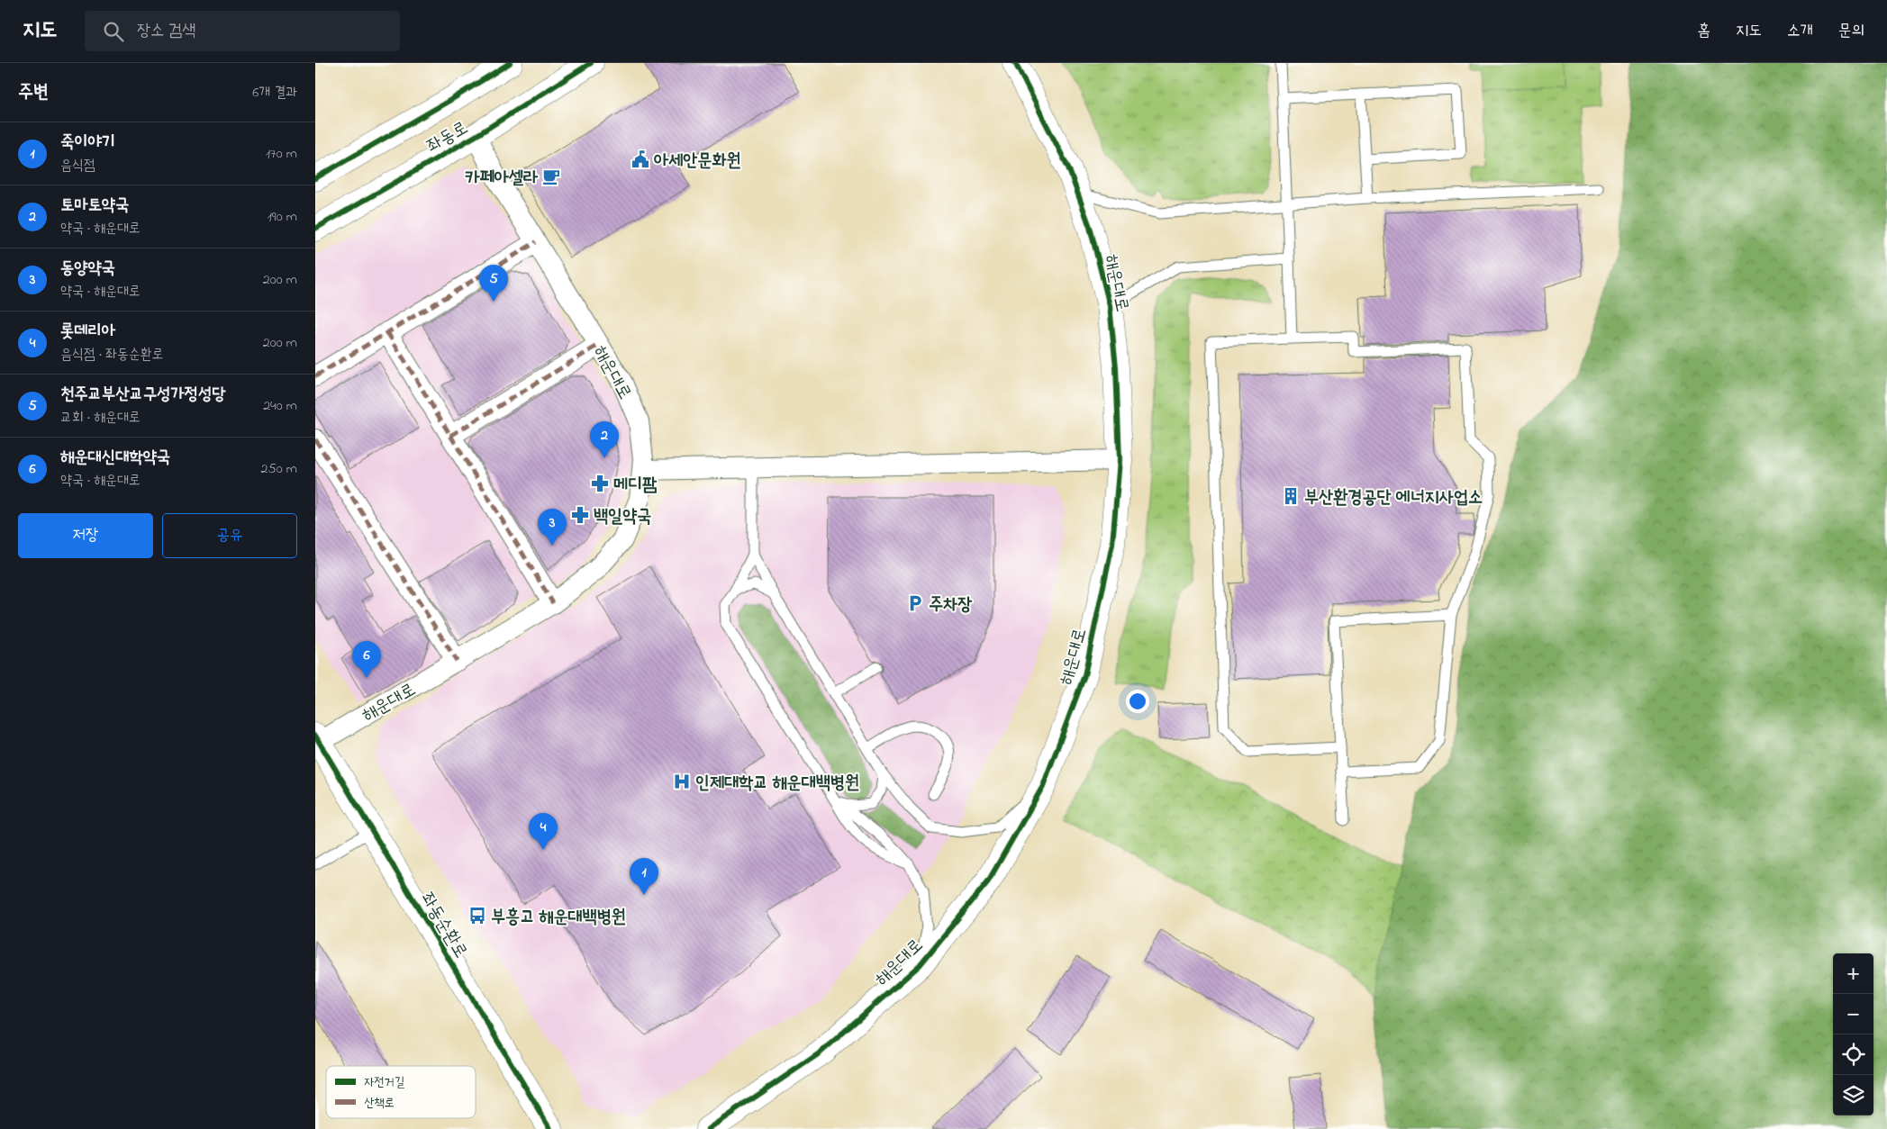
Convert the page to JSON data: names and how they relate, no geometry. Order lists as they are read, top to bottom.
{
  "streets": {
    "main road": ["좌동로", "해운대로", "좌동순환로"]
  },
  "crossings": [
    ["좌동로", "해운대로"],
    ["해운대로", "좌동순환로"]
  ],
  "places": {
    "public building": ["아세안문화원"],
    "cafe": ["카페아셀라"],
    "pharmacy": ["메디팜", "백일약국"],
    "building": ["부산환경공단 에너지사업소"],
    "parking": ["주차장"],
    "hospital": ["인제대학교 해운대백병원"],
    "bus stop": ["부흥고 해운대백병원"]
  },
  "legend": ["자전거길", "산책로"],
  "page": {
    "header": "지도",
    "search": "장소 검색",
    "nav": [
      "홈",
      "지도",
      "소개",
      "문의"
    ],
    "heading": ["주변", "6개 결과"],
    "list": [
      {
        "mark": "1",
        "name": "죽이야기",
        "note": "음식점",
        "value": "170 m"
      },
      {
        "mark": "2",
        "name": "토마토약국",
        "note": "약국 · 해운대로",
        "value": "190 m"
      },
      {
        "mark": "3",
        "name": "동양약국",
        "note": "약국 · 해운대로",
        "value": "200 m"
      },
      {
        "mark": "4",
        "name": "롯데리아",
        "note": "음식점 · 좌동순환로",
        "value": "200 m"
      },
      {
        "mark": "5",
        "name": "천주교부산교구성가정성당",
        "note": "교회 · 해운대로",
        "value": "240 m"
      },
      {
        "mark": "6",
        "name": "해운대신대학약국",
        "note": "약국 · 해운대로",
        "value": "250 m"
      }
    ],
    "pins": [
      "5",
      "2",
      "3",
      "6",
      "4",
      "1"
    ],
    "buttons": ["저장", "공유"],
    "map_buttons": ["+", "−"]
  }
}
